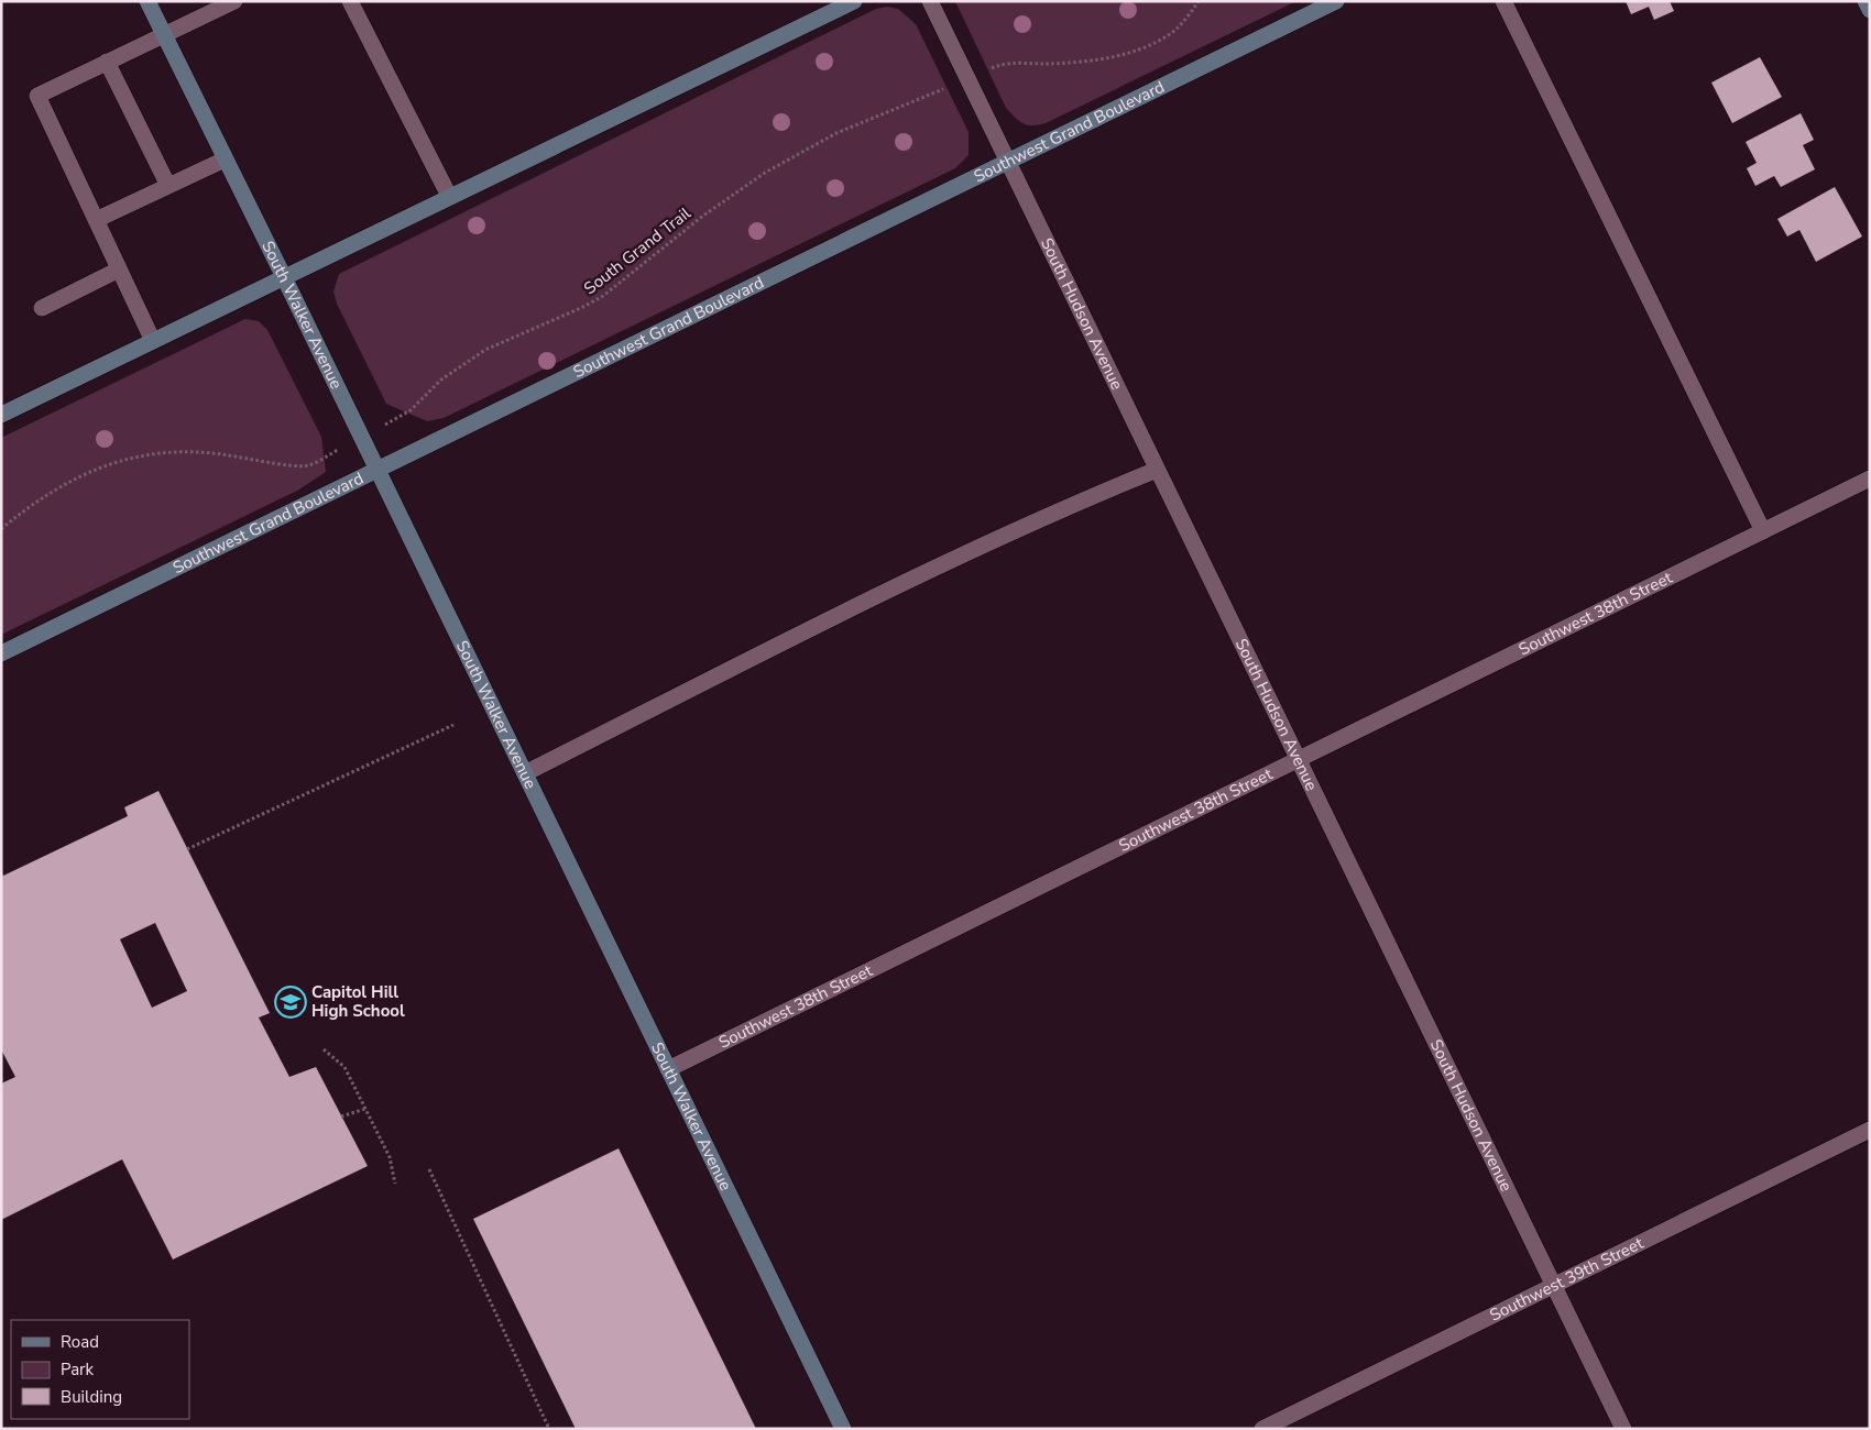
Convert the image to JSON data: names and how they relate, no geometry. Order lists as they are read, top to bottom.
{
  "streets": {
    "street": [
      "Southwest Grand Boulevard",
      "South Walker Avenue",
      "South Hudson Avenue",
      "Southwest 38th Street",
      "Southwest 39th Street"
    ],
    "path": ["South Grand Trail"]
  },
  "crossings": [
    ["Southwest Grand Boulevard", "South Walker Avenue"],
    ["Southwest Grand Boulevard", "South Hudson Avenue"],
    ["South Grand Trail", "South Walker Avenue"],
    ["South Grand Trail", "South Hudson Avenue"],
    ["South Walker Avenue", "Southwest 38th Street"],
    ["South Hudson Avenue", "Southwest 38th Street"],
    ["South Hudson Avenue", "Southwest 39th Street"]
  ],
  "places": {
    "school or university": ["Capitol Hill High School"]
  },
  "legend": ["Road", "Park", "Building"]
}
